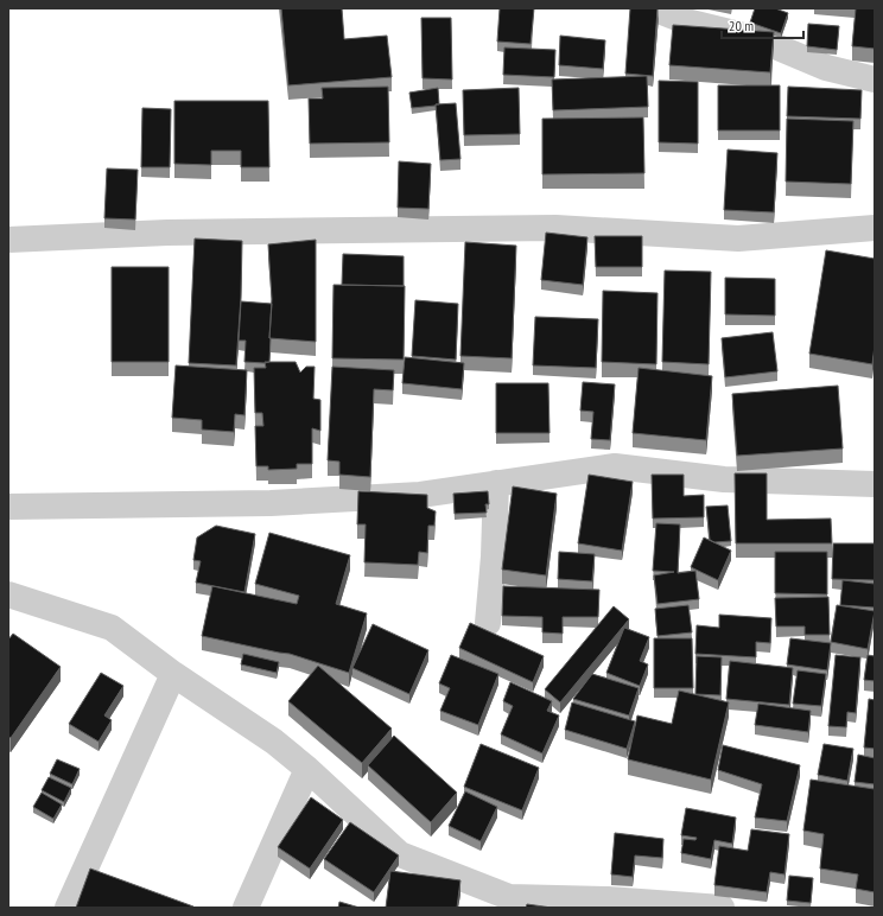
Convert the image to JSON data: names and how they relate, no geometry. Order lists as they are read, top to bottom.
{
  "scale_bar": "20 m"
}
